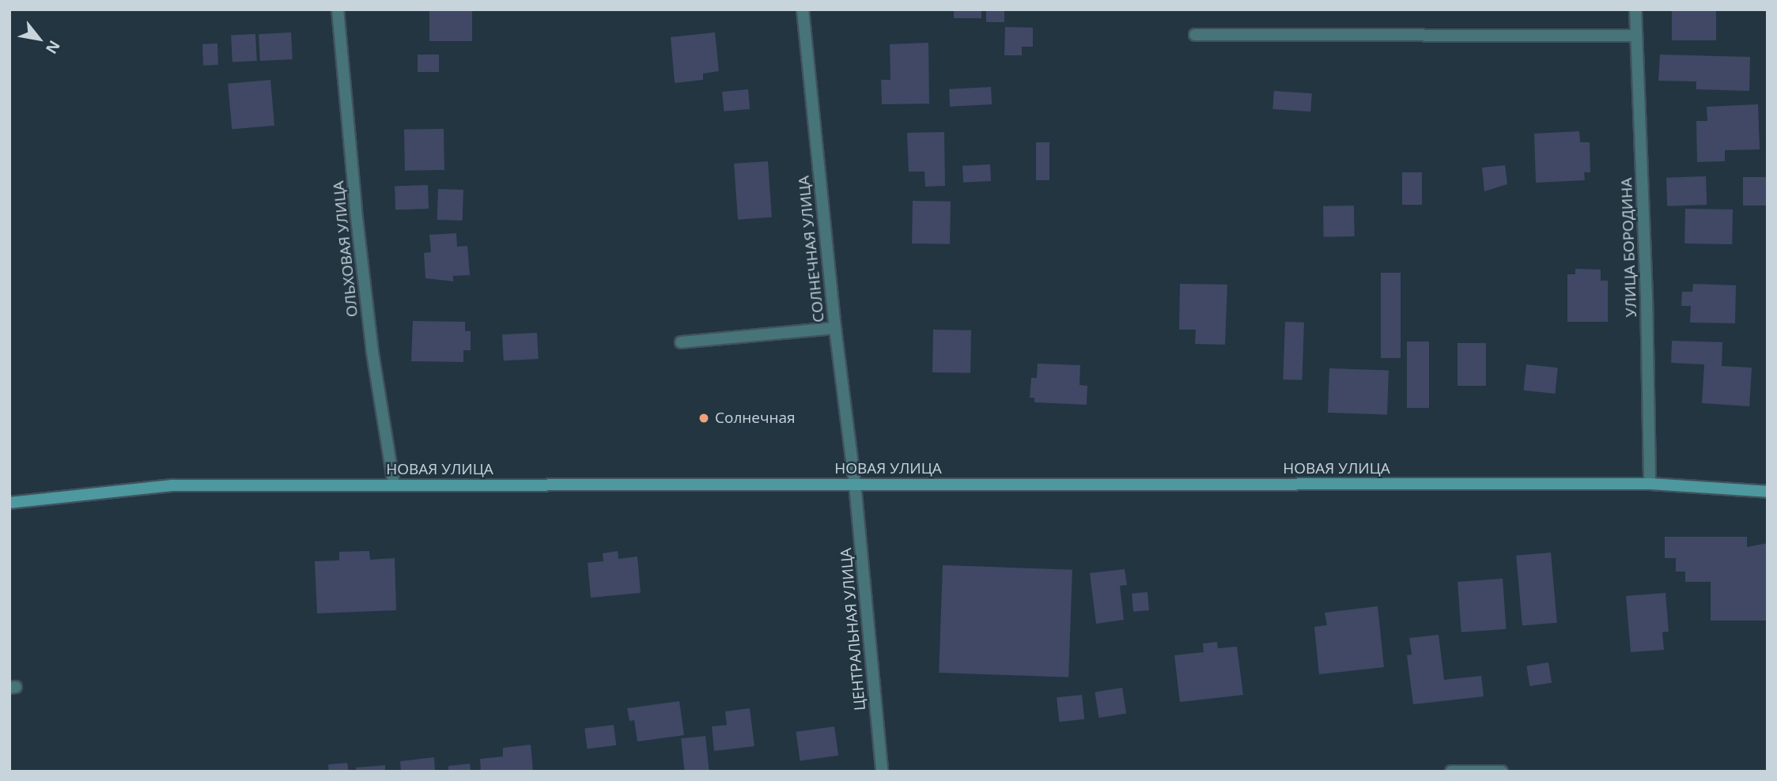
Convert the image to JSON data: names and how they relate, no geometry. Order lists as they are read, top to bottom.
{
  "streets": {
    "main road": ["НОВАЯ УЛИЦА"],
    "street": [
      "УЛИЦА БОРОДИНА",
      "ОЛЬХОВАЯ УЛИЦА",
      "СОЛНЕЧНАЯ УЛИЦА",
      "ЦЕНТРАЛЬНАЯ УЛИЦА"
    ]
  },
  "crossings": [
    ["УЛИЦА БОРОДИНА", "НОВАЯ УЛИЦА"],
    ["ОЛЬХОВАЯ УЛИЦА", "НОВАЯ УЛИЦА"],
    ["СОЛНЕЧНАЯ УЛИЦА", "НОВАЯ УЛИЦА"],
    ["СОЛНЕЧНАЯ УЛИЦА", "ЦЕНТРАЛЬНАЯ УЛИЦА"],
    ["НОВАЯ УЛИЦА", "ЦЕНТРАЛЬНАЯ УЛИЦА"]
  ],
  "places": ["Солнечная"],
  "north": "bottom right"
}
